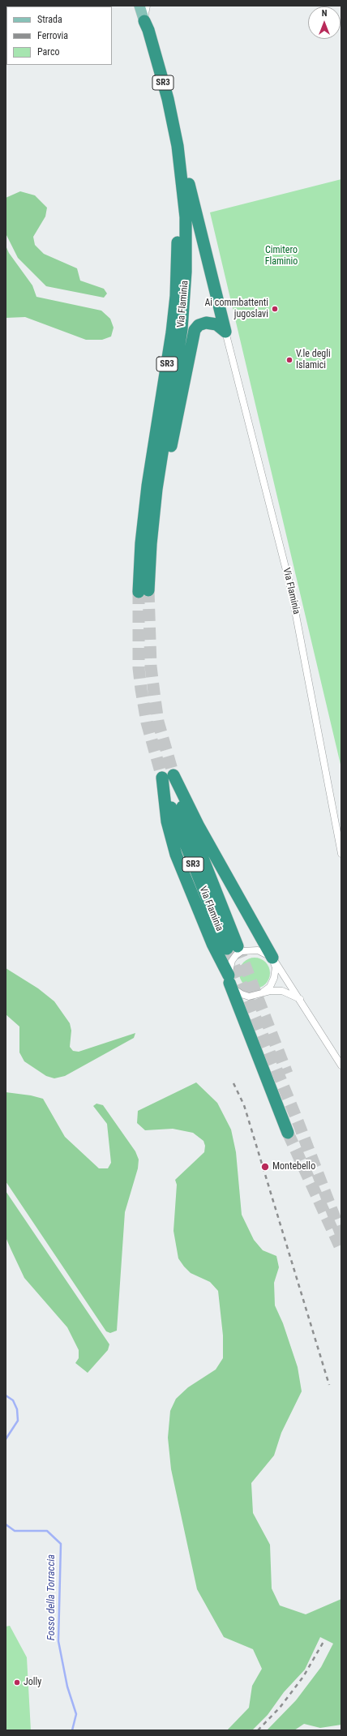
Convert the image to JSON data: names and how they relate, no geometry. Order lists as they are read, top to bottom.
{
  "streets": {
    "highway": ["SR3", "Via Flaminia"]
  },
  "water": ["Fosso della Torraccia"],
  "parks": ["Cimitero Flaminio"],
  "places": [
    "Ai commbattenti jugoslavi",
    "V.le degli Islamici",
    "Montebello",
    "Jolly"
  ],
  "legend": ["Strada", "Ferrovia", "Parco"],
  "north": "top"
}
